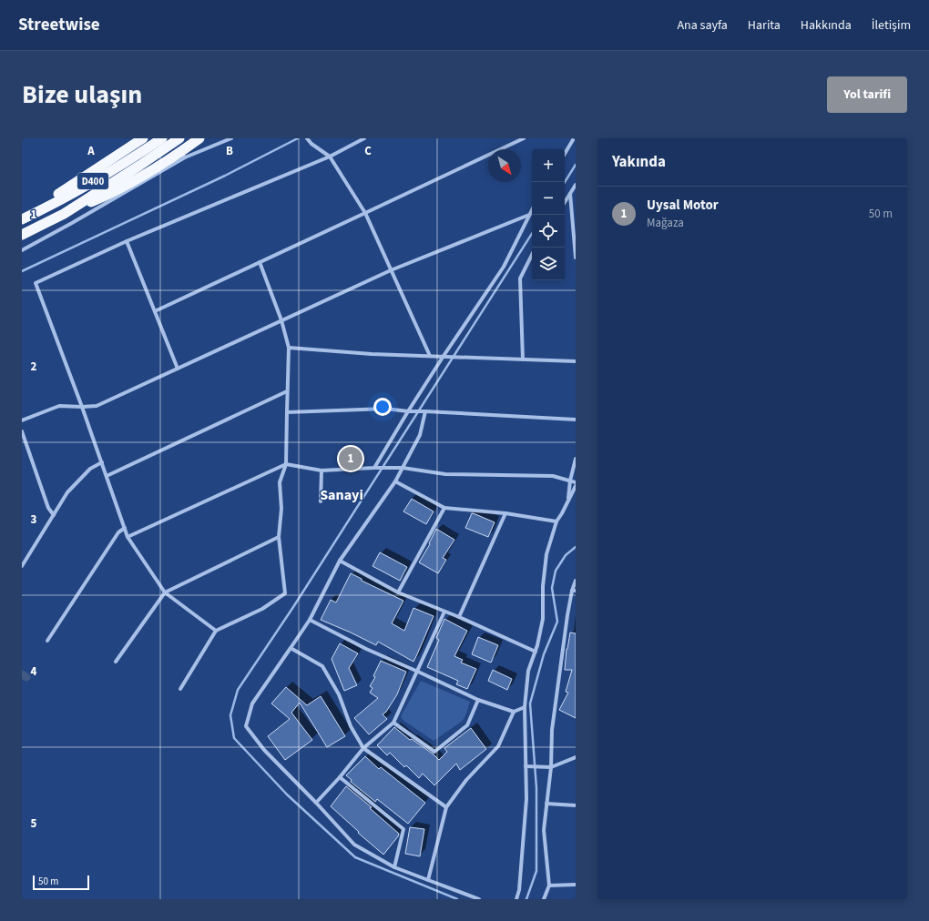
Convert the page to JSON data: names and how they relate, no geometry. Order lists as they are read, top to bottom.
{
  "streets": {
    "highway": ["D400"]
  },
  "districts": ["Sanayi"],
  "scale_bar": "50 m",
  "north": "bottom right",
  "page": {
    "header": "Streetwise",
    "nav": [
      "Ana sayfa",
      "Harita",
      "Hakkında",
      "İletişim"
    ],
    "title": "Bize ulaşın",
    "buttons": "Yol tarifi",
    "heading": "Yakında",
    "map_buttons": ["+", "−"],
    "list": [
      {
        "mark": "1",
        "name": "Uysal Motor",
        "note": "Mağaza",
        "value": "50 m"
      }
    ],
    "pins": "1",
    "scale": "50 m"
  },
  "grid": {
    "columns": ["A", "B", "C"],
    "rows": [
      "1",
      "2",
      "3",
      "4",
      "5"
    ]
  }
}
